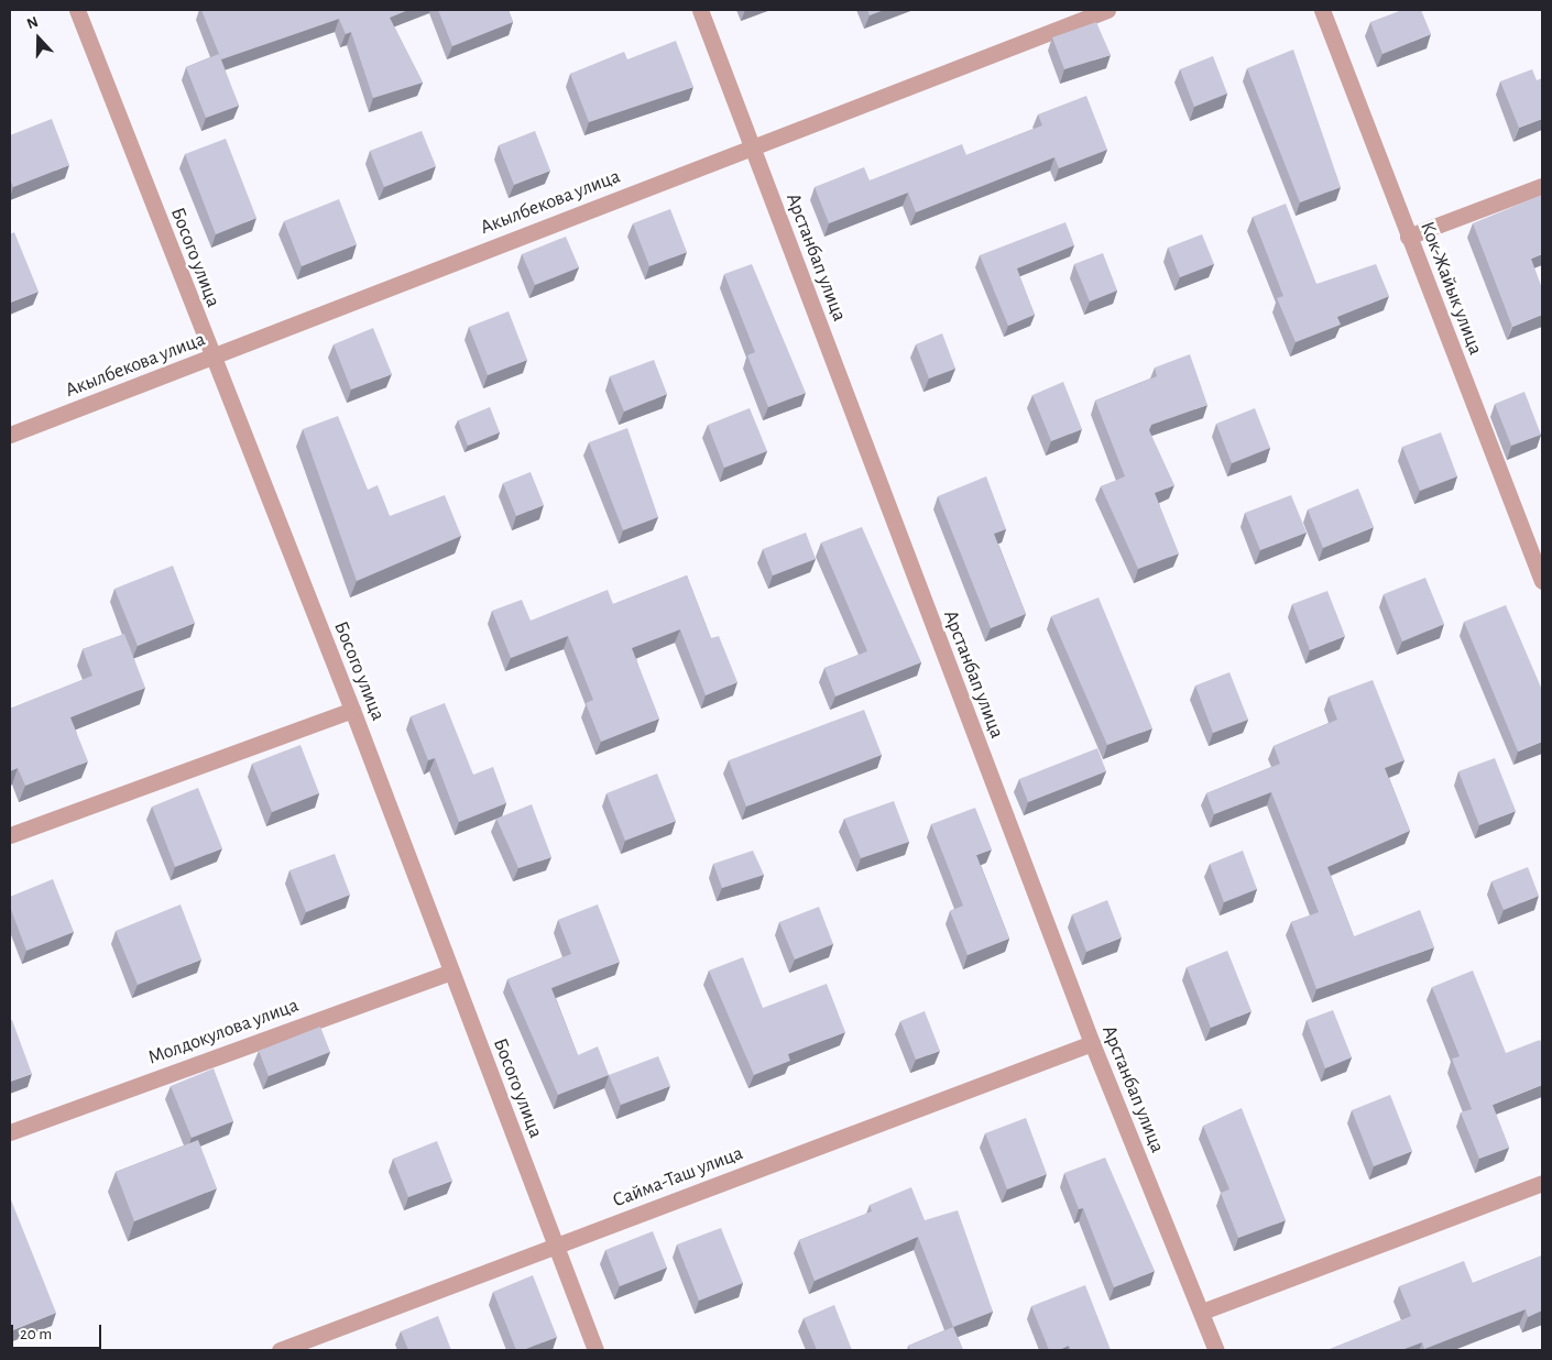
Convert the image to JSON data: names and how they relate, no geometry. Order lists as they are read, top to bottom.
{
  "streets": {
    "street": [
      "Акылбекова улица",
      "Босого улица",
      "Арстанбап улица",
      "Кок-Жайык улица",
      "Молдокулова улица",
      "Сайма-Таш улица"
    ]
  },
  "crossings": [
    ["Акылбекова улица", "Босого улица"],
    ["Акылбекова улица", "Арстанбап улица"],
    ["Босого улица", "Молдокулова улица"],
    ["Босого улица", "Сайма-Таш улица"],
    ["Арстанбап улица", "Сайма-Таш улица"]
  ],
  "scale_bar": "20 m",
  "north": "top"
}
